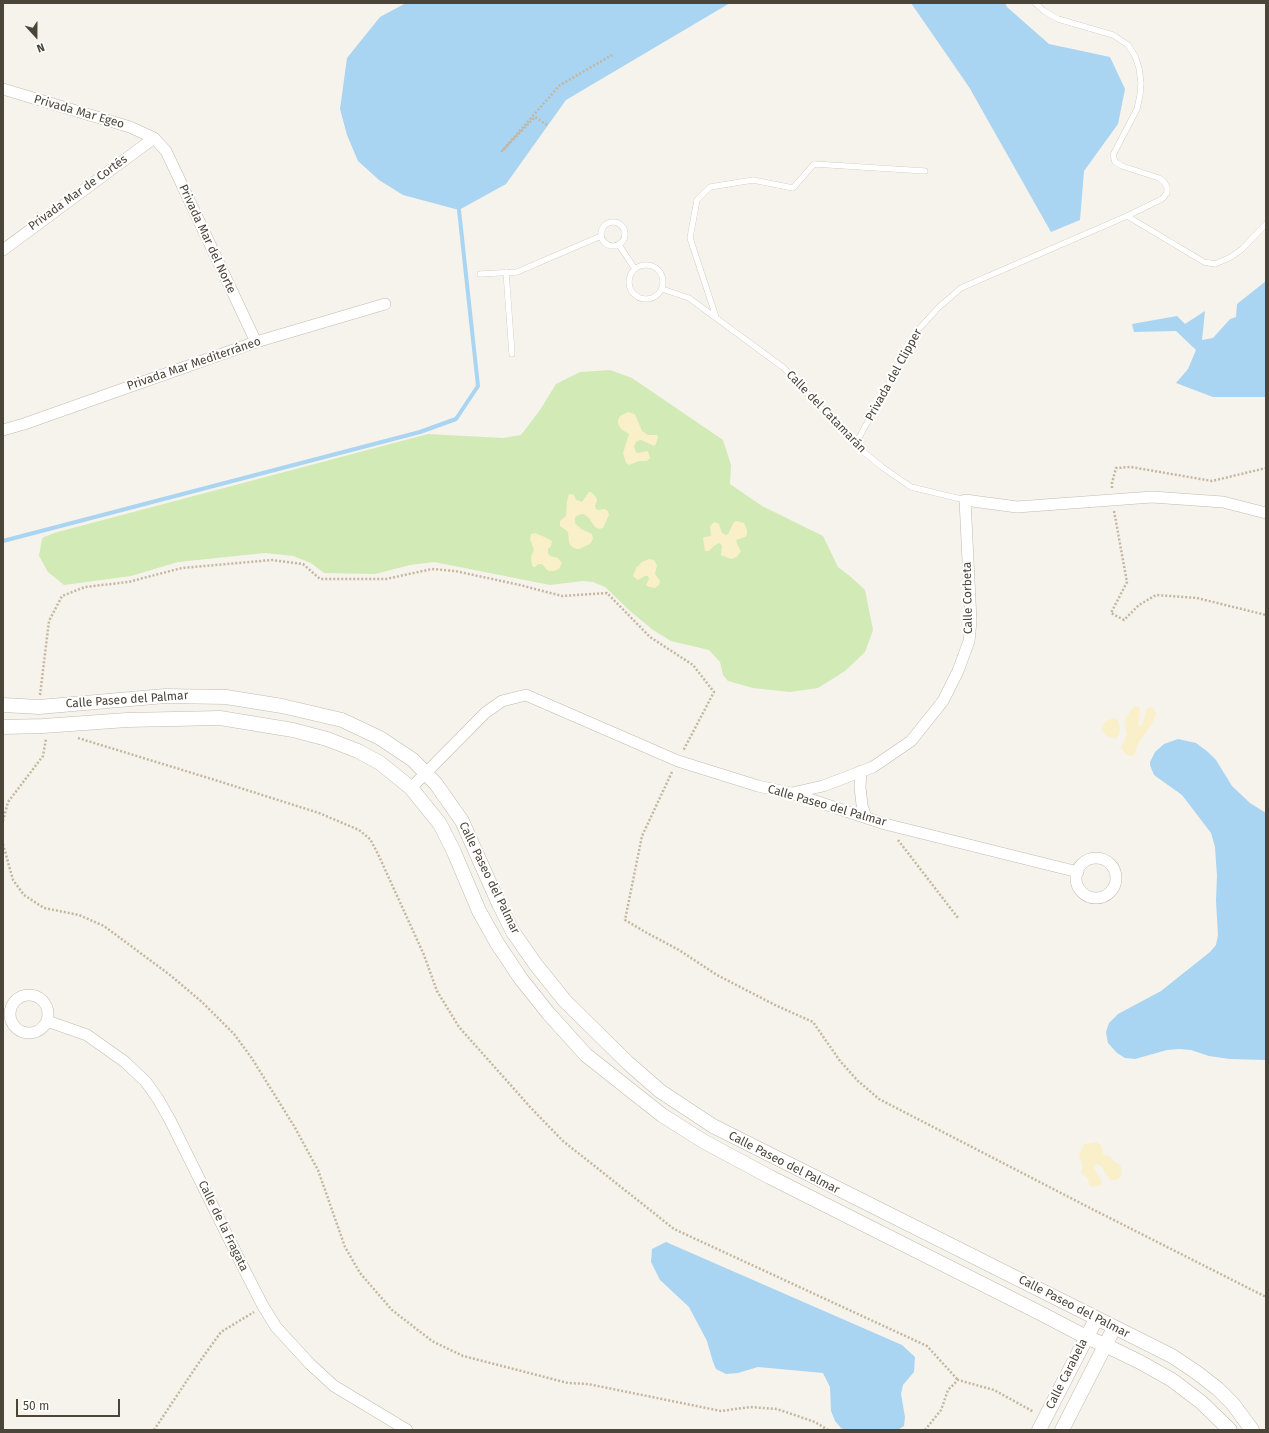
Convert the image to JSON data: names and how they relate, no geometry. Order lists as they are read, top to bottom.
{
  "streets": {
    "street": [
      "Privada Mar Egeo",
      "Privada Mar de Cortés",
      "Privada Mar del Norte",
      "Privada Mar Mediterráneo",
      "Calle del Catamarán",
      "Calle Corbeta",
      "Calle Paseo del Palmar",
      "Calle de la Fragata",
      "Calle Carabela"
    ],
    "lane": ["Privada del Clipper"]
  },
  "crossings": [
    ["Privada Mar Egeo", "Privada Mar de Cortés"],
    ["Privada Mar Egeo", "Privada Mar del Norte"],
    ["Privada Mar de Cortés", "Privada Mar del Norte"],
    ["Privada Mar del Norte", "Privada Mar Mediterráneo"],
    ["Privada del Clipper", "Calle del Catamarán"],
    ["Calle del Catamarán", "Calle Corbeta"],
    ["Calle Corbeta", "Calle Paseo del Palmar"],
    ["Calle Paseo del Palmar", "Calle Carabela"]
  ],
  "scale_bar": "50 m",
  "north": "bottom"
}
